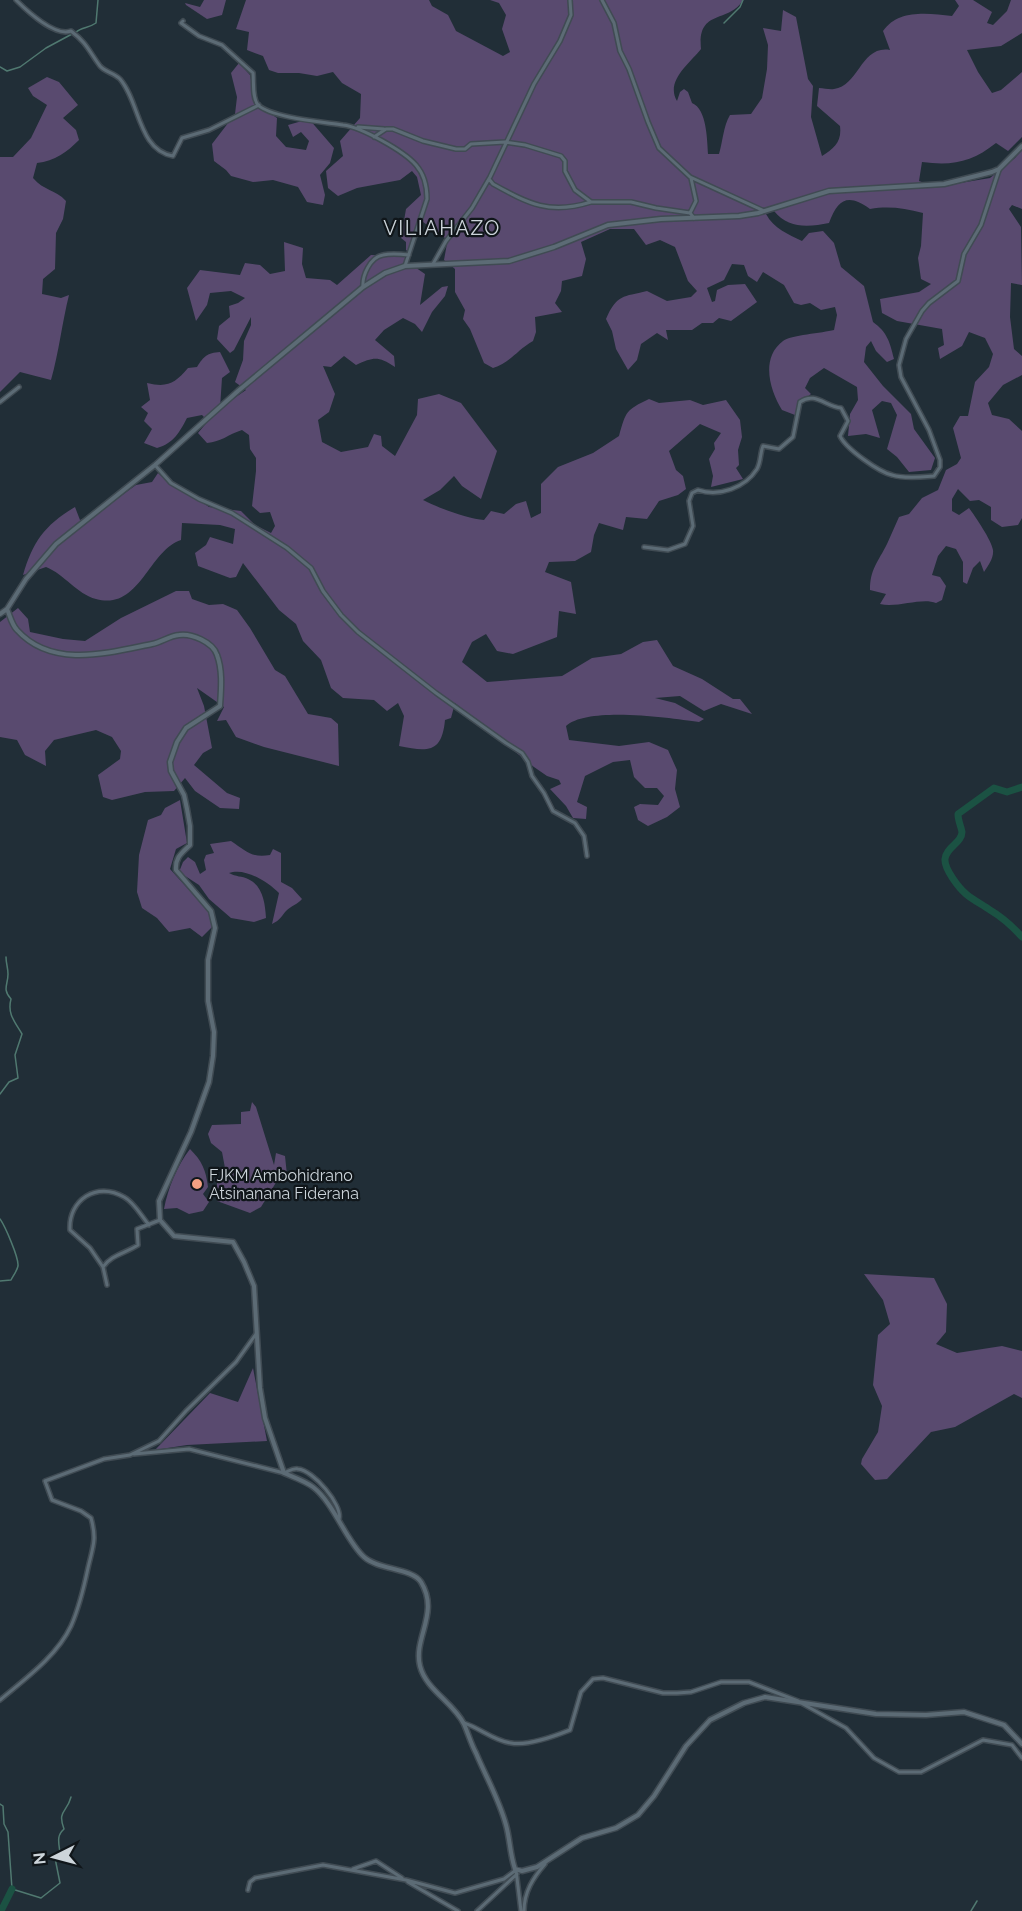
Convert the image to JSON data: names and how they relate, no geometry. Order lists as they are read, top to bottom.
{
  "districts": ["VILIAHAZO"],
  "places": ["FJKM Ambohidrano Atsinanana Fiderana"],
  "north": "left"
}
